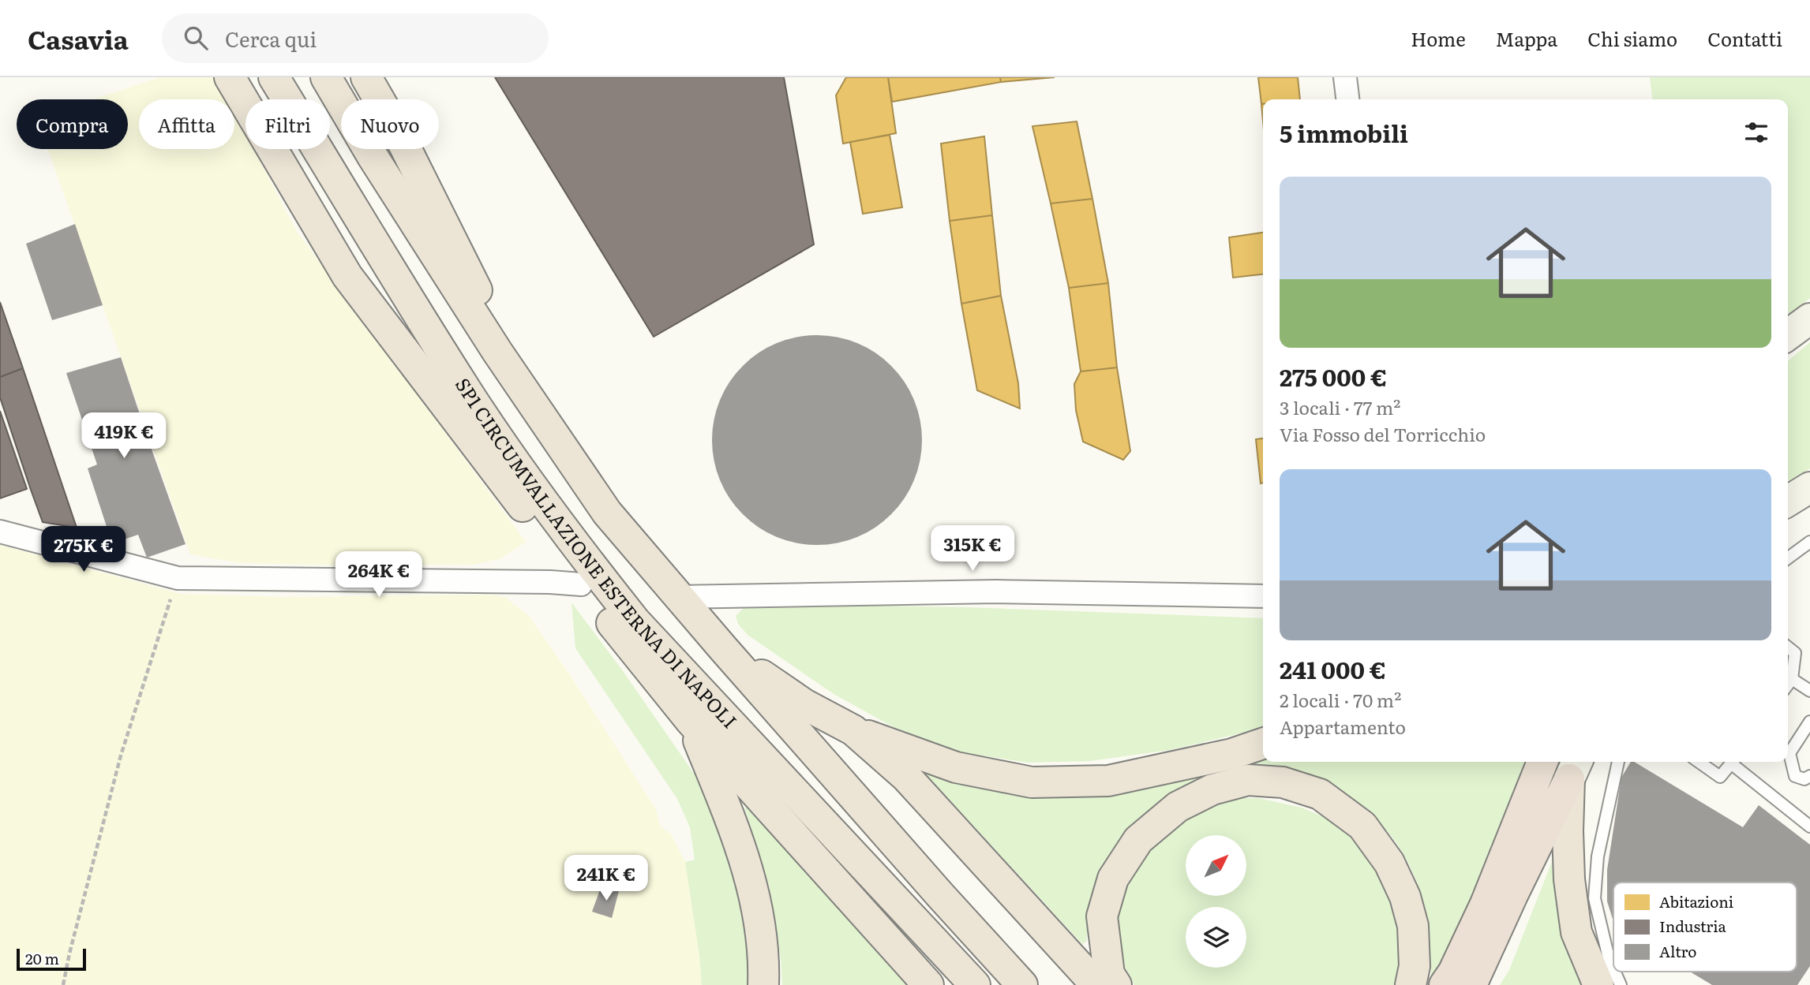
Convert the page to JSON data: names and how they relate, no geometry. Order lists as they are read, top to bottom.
{
  "streets": {
    "highway": ["SP1 CIRCUMVALLAZIONE ESTERNA DI NAPOLI"]
  },
  "legend": ["Abitazioni", "Industria", "Altro"],
  "scale_bar": "20 m",
  "north": "top right",
  "page": {
    "header": "Casavia",
    "search": "Cerca qui",
    "nav": [
      "Home",
      "Mappa",
      "Chi siamo",
      "Contatti"
    ],
    "chip": [
      "Compra",
      "Affitta",
      "Filtri",
      "Nuovo"
    ],
    "heading": "5 immobili",
    "list": [
      {
        "name": "275 000 €",
        "note": "3 locali · 77 m² · Via Fosso del Torricchio"
      },
      {
        "name": "241 000 €",
        "note": "2 locali · 70 m² · Appartamento"
      }
    ],
    "price": [
      "419K €",
      "315K €",
      "275K €",
      "264K €",
      "241K €"
    ],
    "scale": "20 m"
  }
}
